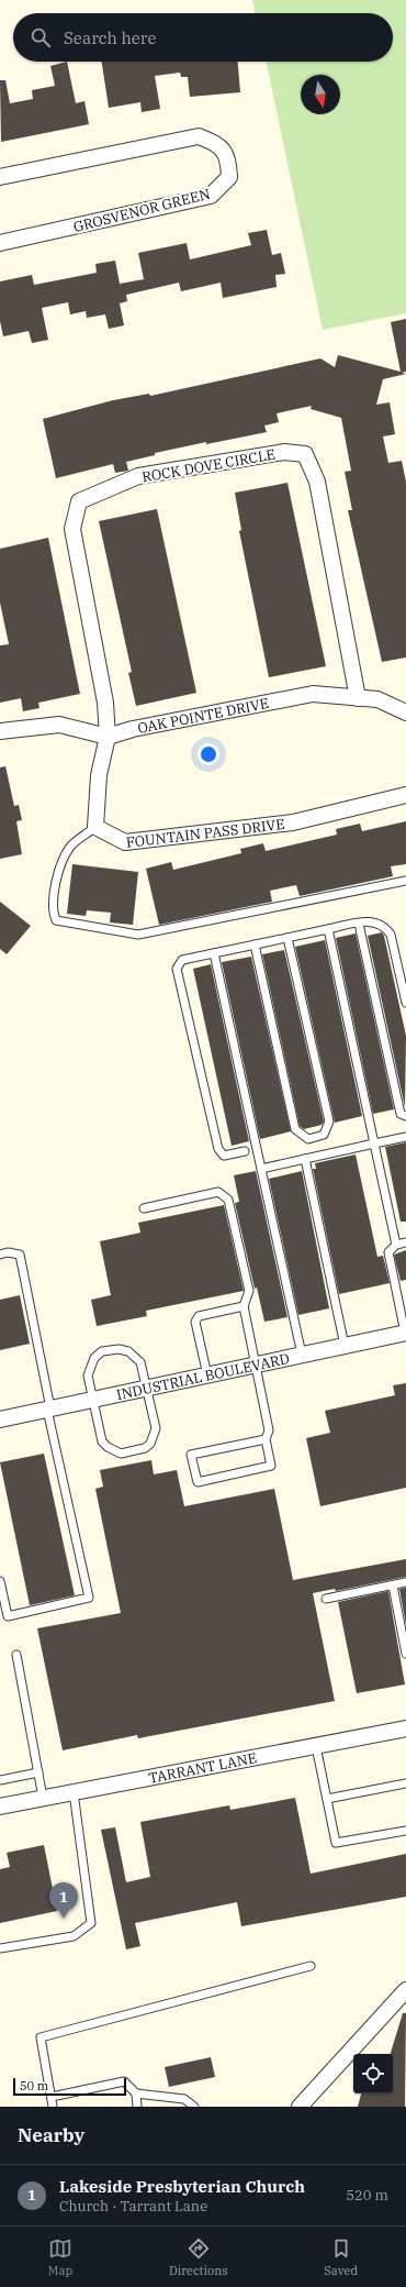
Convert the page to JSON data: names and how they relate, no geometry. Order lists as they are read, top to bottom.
{
  "streets": {
    "street": [
      "GROSVENOR GREEN",
      "ROCK DOVE CIRCLE",
      "OAK POINTE DRIVE",
      "FOUNTAIN PASS DRIVE",
      "INDUSTRIAL BOULEVARD",
      "TARRANT LANE"
    ]
  },
  "crossings": [
    ["ROCK DOVE CIRCLE", "OAK POINTE DRIVE"]
  ],
  "scale_bar": "50 m",
  "north": "bottom",
  "page": {
    "search": "Search here",
    "pins": "1",
    "scale": "50 m",
    "heading": "Nearby",
    "list": [
      {
        "mark": "1",
        "name": "Lakeside Presbyterian Church",
        "note": "Church · Tarrant Lane",
        "value": "520 m"
      }
    ],
    "nav": ["Map", "Directions", "Saved"]
  }
}
